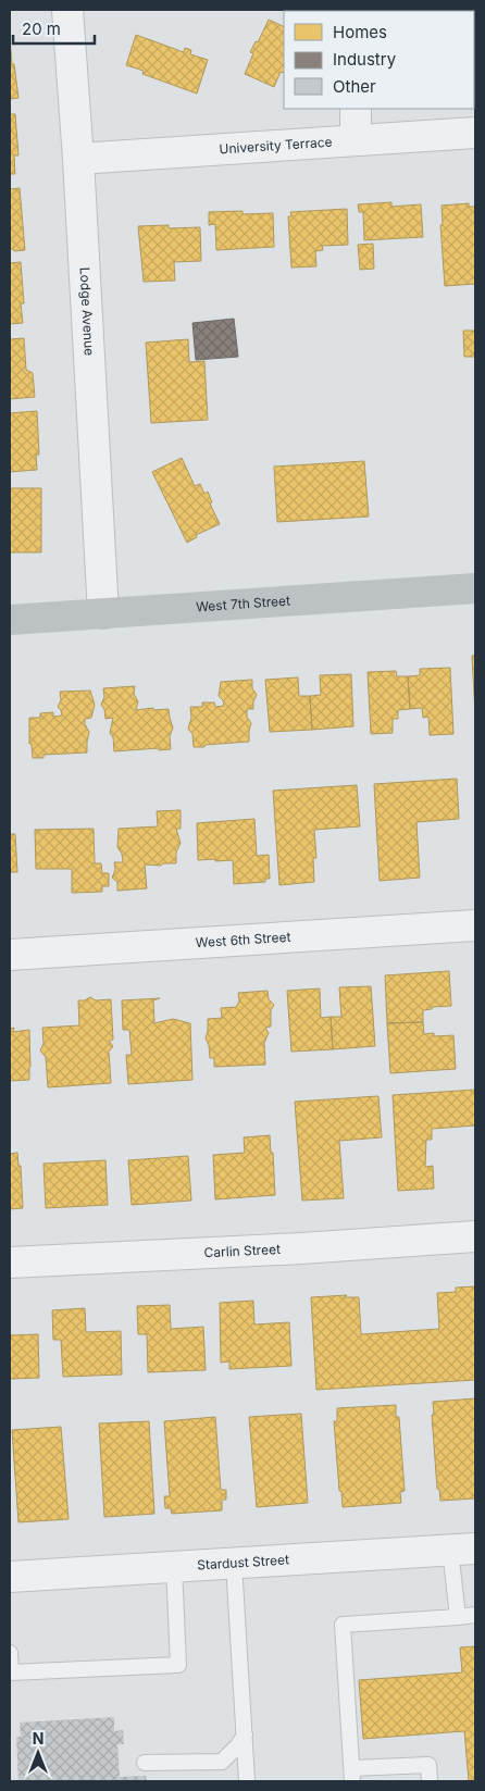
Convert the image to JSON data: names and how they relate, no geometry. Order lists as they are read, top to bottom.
{
  "streets": {
    "main road": ["West 7th Street"],
    "street": [
      "University Terrace",
      "Lodge Avenue",
      "West 6th Street",
      "Carlin Street",
      "Stardust Street"
    ]
  },
  "crossings": [
    ["University Terrace", "Lodge Avenue"],
    ["Lodge Avenue", "West 7th Street"]
  ],
  "legend": ["Homes", "Industry", "Other"],
  "scale_bar": "20 m",
  "north": "top"
}
